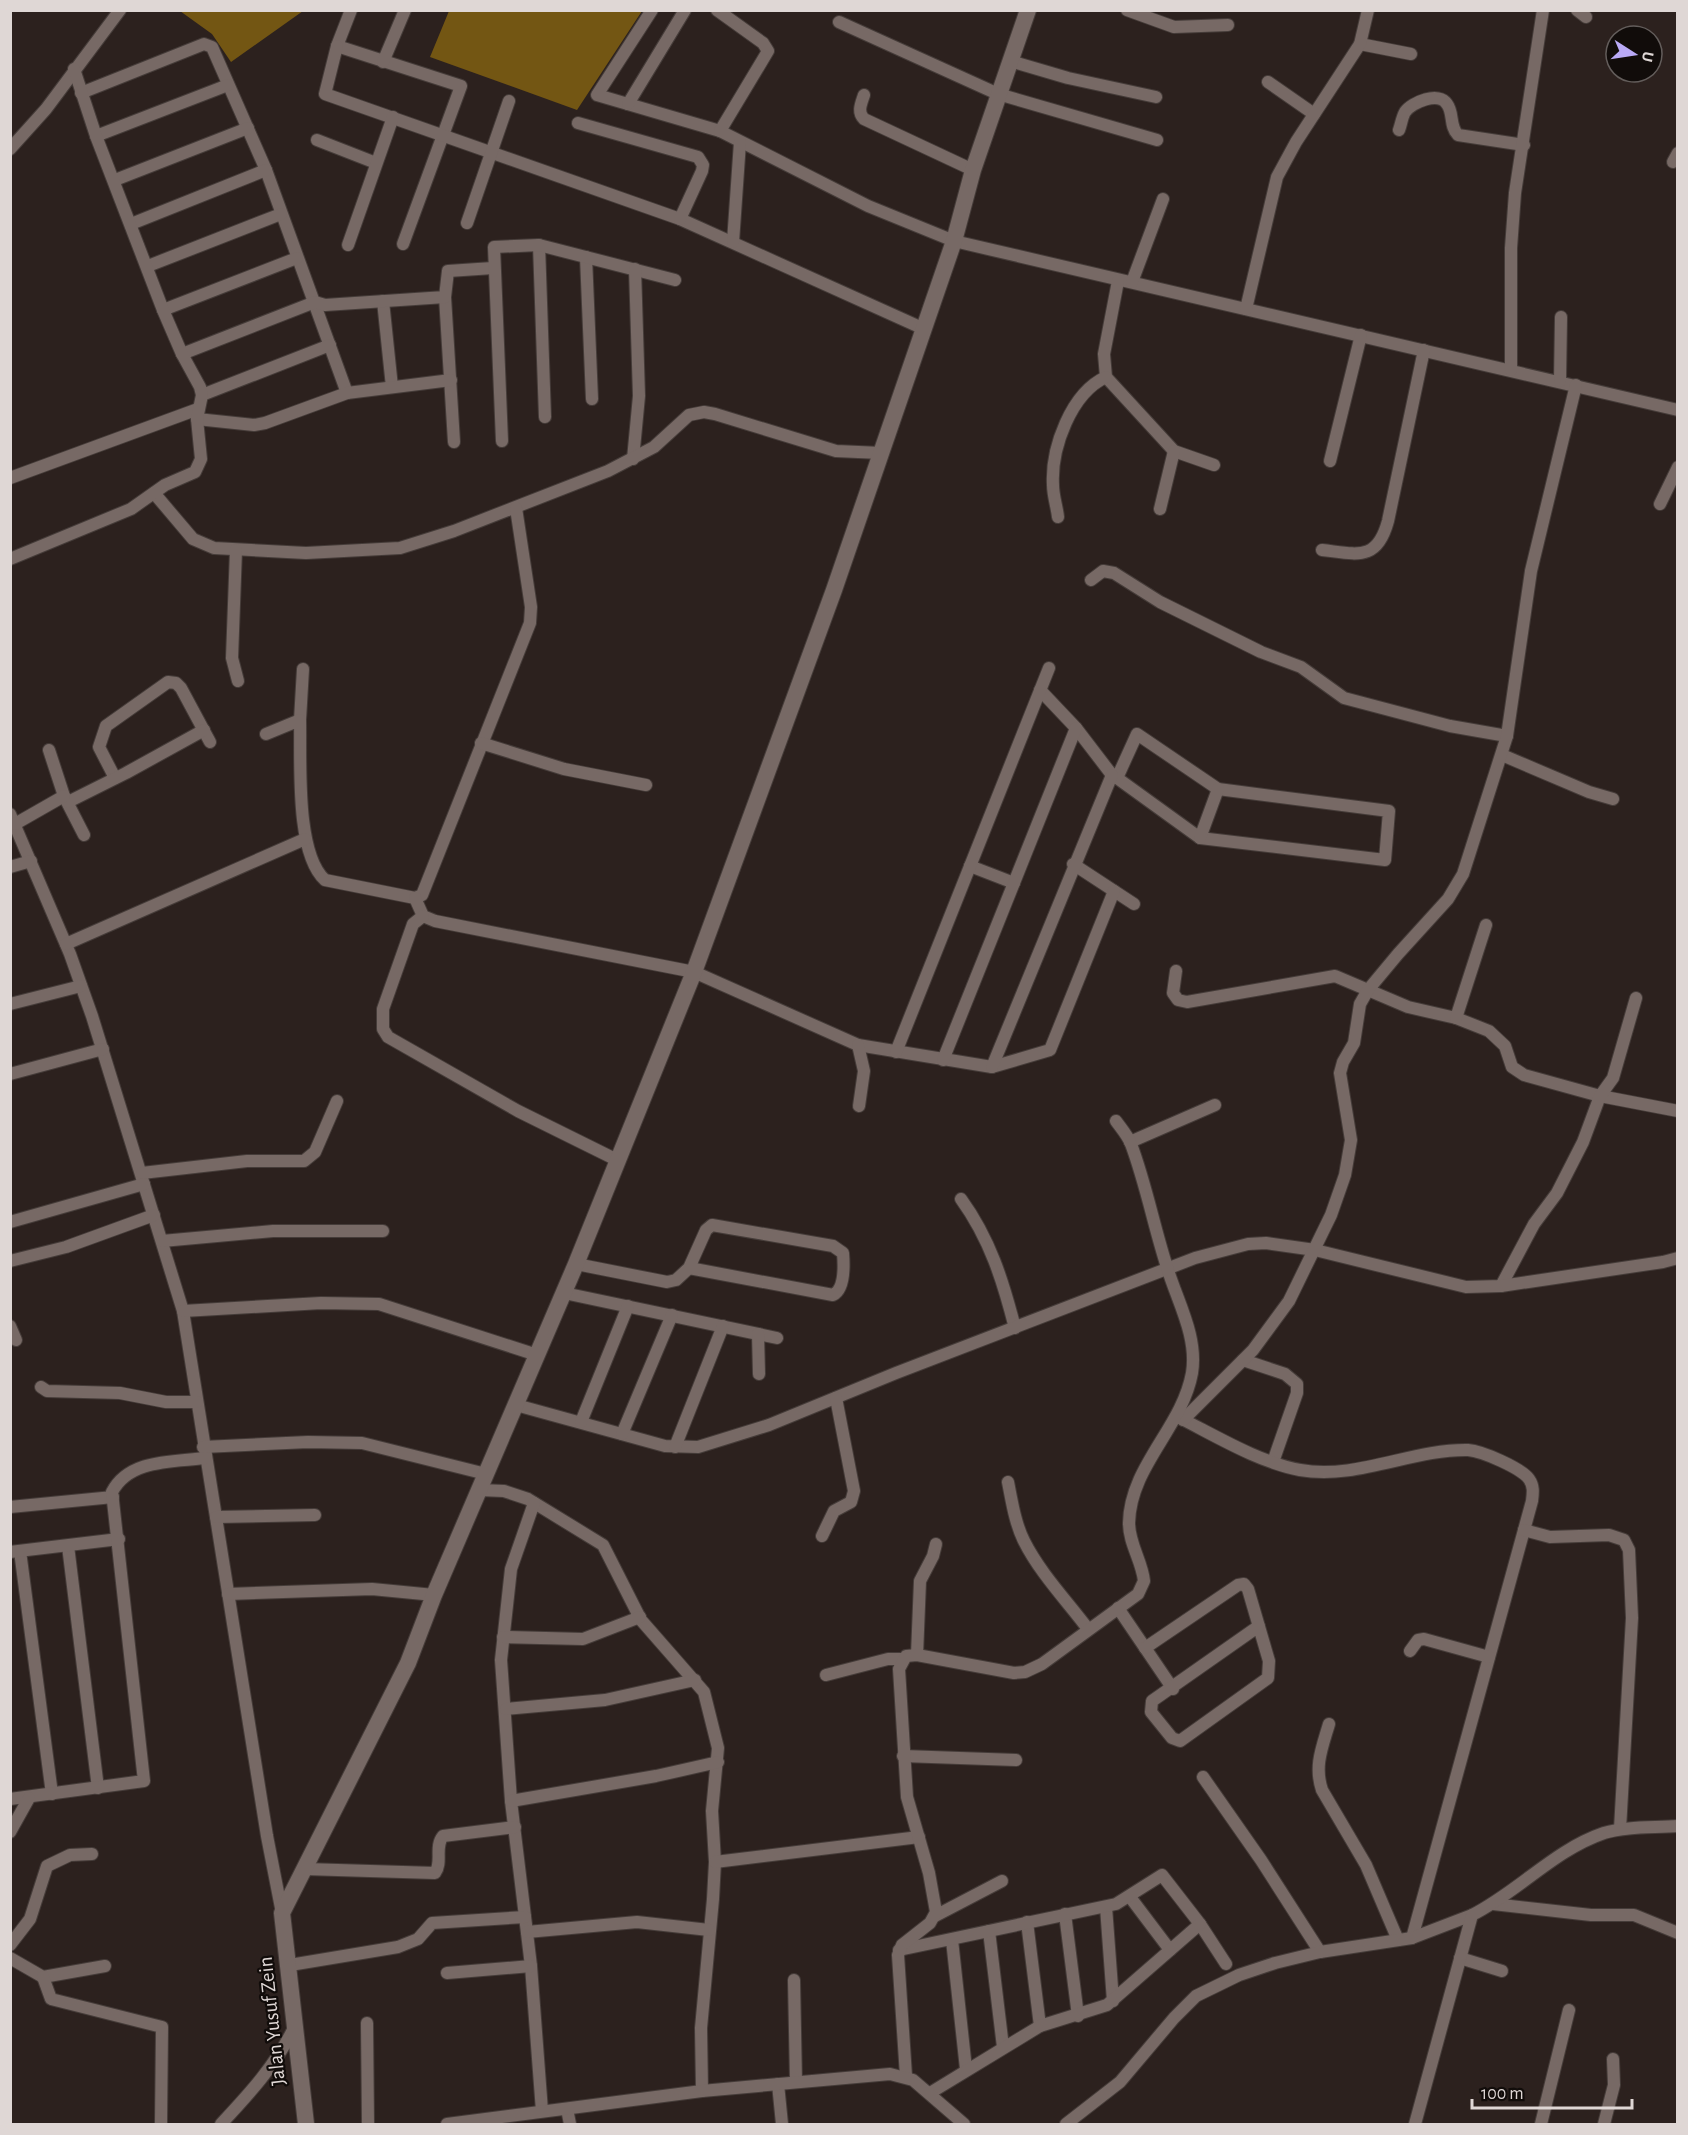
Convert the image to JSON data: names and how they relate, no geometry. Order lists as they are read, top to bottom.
{
  "streets": {
    "street": ["Jalan Yusuf Zein"]
  },
  "scale_bar": "100 m",
  "north": "right"
}
